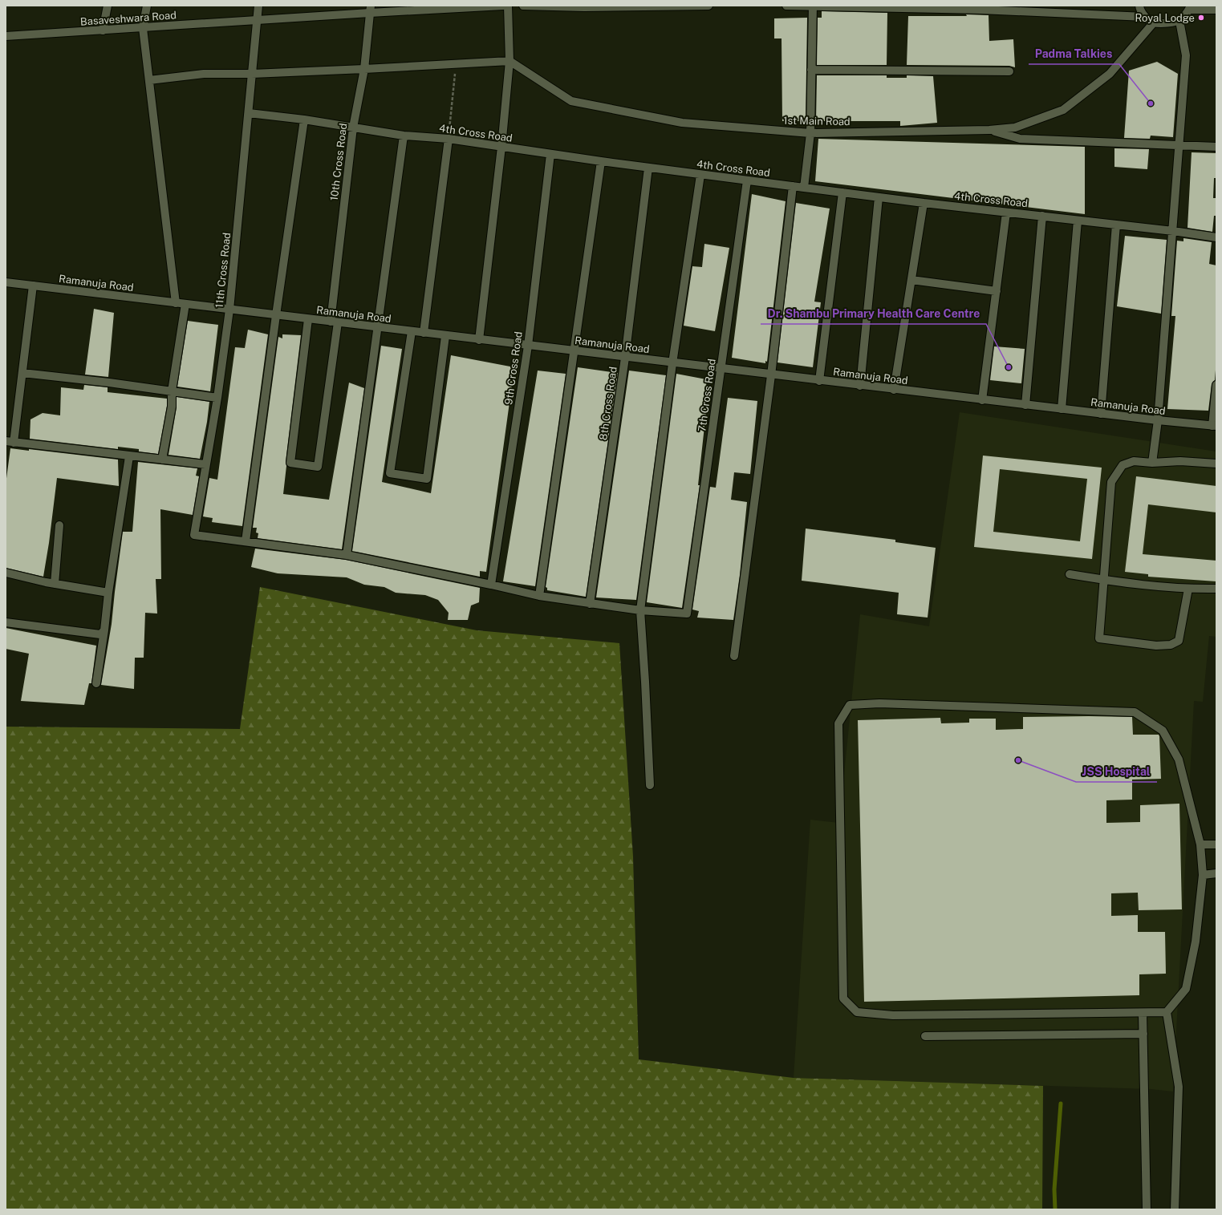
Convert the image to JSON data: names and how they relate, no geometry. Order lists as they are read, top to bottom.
{
  "streets": {
    "street": [
      "Basaveshwara Road",
      "1st Main Road",
      "4th Cross Road",
      "10th Cross Road",
      "11th Cross Road",
      "Ramanuja Road",
      "9th Cross Road",
      "7th Cross Road",
      "8th Cross Road"
    ]
  },
  "crossings": [
    ["Basaveshwara Road", "10th Cross Road"],
    ["Basaveshwara Road", "11th Cross Road"],
    ["4th Cross Road", "10th Cross Road"],
    ["4th Cross Road", "11th Cross Road"],
    ["4th Cross Road", "9th Cross Road"],
    ["4th Cross Road", "7th Cross Road"],
    ["4th Cross Road", "8th Cross Road"],
    ["10th Cross Road", "Ramanuja Road"],
    ["11th Cross Road", "Ramanuja Road"],
    ["Ramanuja Road", "9th Cross Road"],
    ["Ramanuja Road", "7th Cross Road"],
    ["Ramanuja Road", "8th Cross Road"]
  ],
  "places": [
    "Royal Lodge",
    "Padma Talkies",
    "Dr. Shambu Primary Health Care Centre",
    "JSS Hospital"
  ]
}
